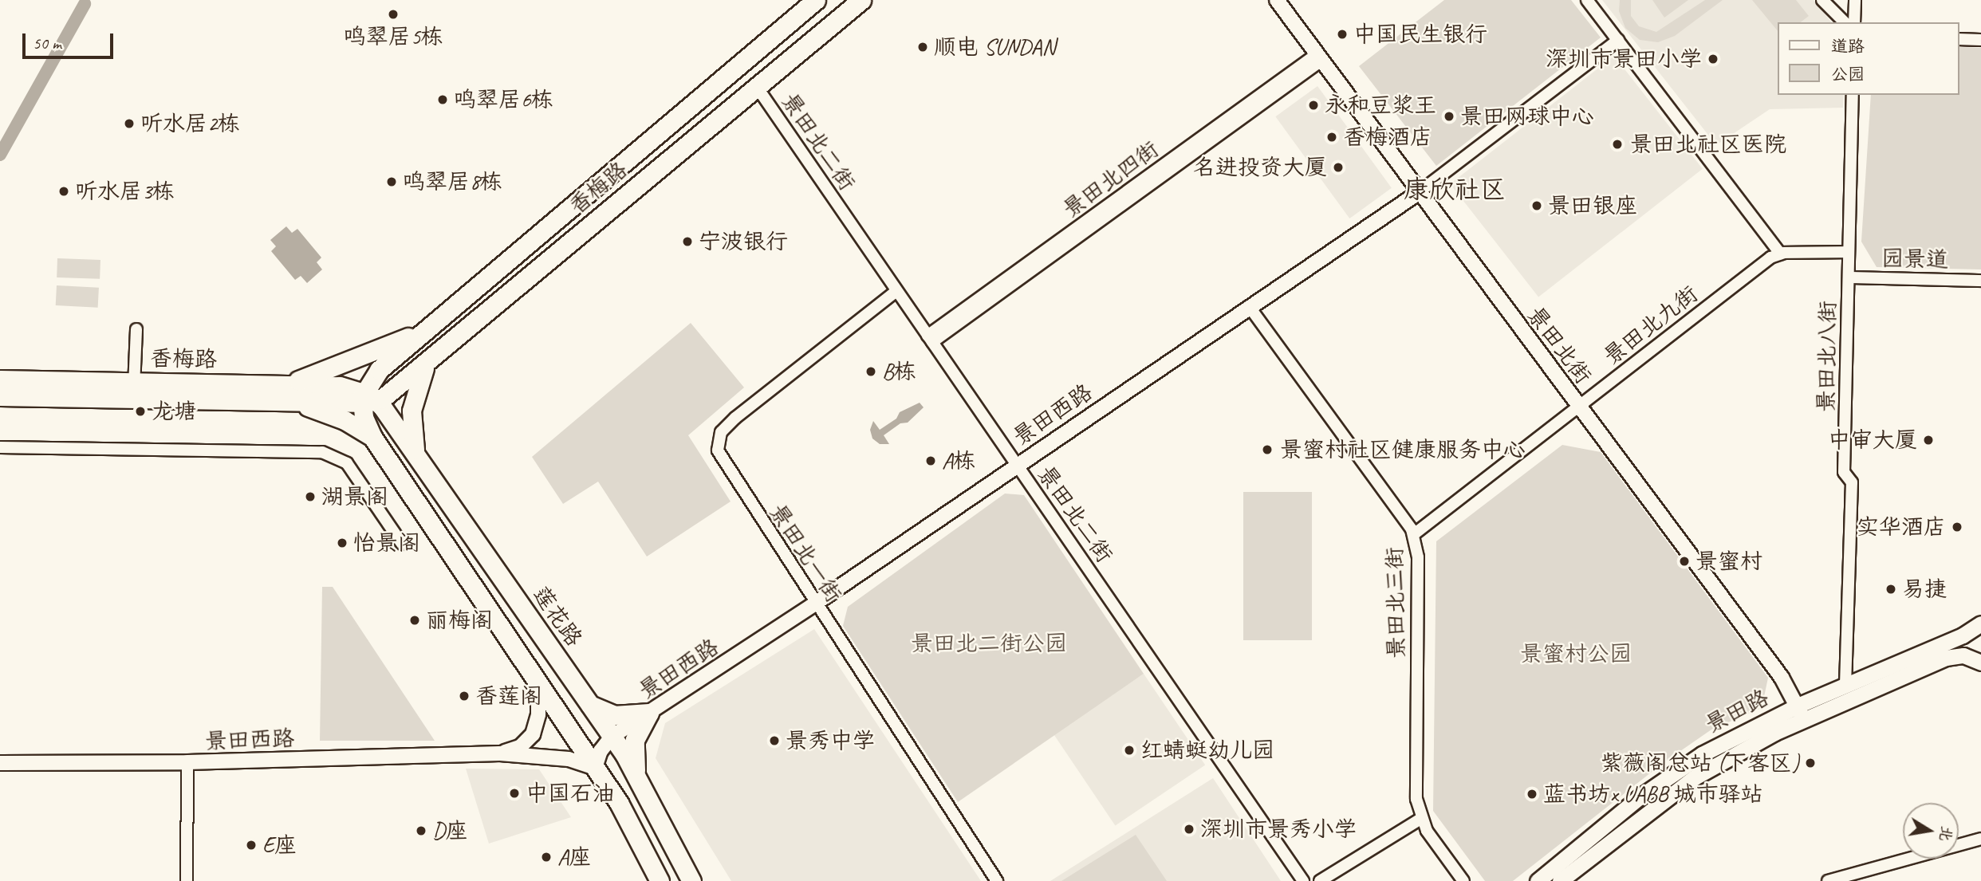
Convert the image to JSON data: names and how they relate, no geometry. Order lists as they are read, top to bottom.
{
  "streets": {
    "main road": ["香梅路", "莲花路", "景田路"],
    "street": [
      "景田北二街",
      "景田北四街",
      "园景道",
      "景田北九街",
      "景田北街",
      "景田北八街",
      "景田西路",
      "景田北一街",
      "景田北三街"
    ]
  },
  "crossings": [
    ["景田北二街", "景田北四街"],
    ["景田北二街", "香梅路"],
    ["景田北二街", "景田西路"],
    ["景田北二街", "景田北一街"],
    ["景田北四街", "景田北街"],
    ["香梅路", "莲花路"],
    ["园景道", "景田北八街"],
    ["景田北九街", "景田北街"],
    ["景田北九街", "景田北三街"],
    ["景田北街", "景田西路"],
    ["景田北街", "景田路"],
    ["景田北八街", "景田路"],
    ["景田西路", "景田北一街"],
    ["景田西路", "景田北三街"],
    ["景田西路", "莲花路"]
  ],
  "districts": ["康欣社区"],
  "parks": ["景田北二街公园", "景蜜村公园"],
  "places": [
    "鸣翠居5栋",
    "中国民生银行",
    "顺电 SUNDAN",
    "深圳市景田小学",
    "鸣翠居6栋",
    "永和豆浆王",
    "景田网球中心",
    "听水居2栋",
    "香梅酒店",
    "景田北社区医院",
    "名进投资大厦",
    "鸣翠居8栋",
    "听水居3栋",
    "景田银座",
    "宁波银行",
    "B栋",
    "龙塘",
    "中审大厦",
    "景蜜村社区健康服务中心",
    "A栋",
    "湖景阁",
    "实华酒店",
    "怡景阁",
    "景蜜村",
    "易捷",
    "丽梅阁",
    "香莲阁",
    "景秀中学",
    "红蜻蜓幼儿园",
    "紫薇阁总站 (下客区)",
    "中国石油",
    "蓝书坊x UABB 城市驿站",
    "深圳市景秀小学",
    "D座",
    "E座",
    "A座"
  ],
  "legend": ["道路", "公园"],
  "scale_bar": "50 m",
  "north": "right"
}
